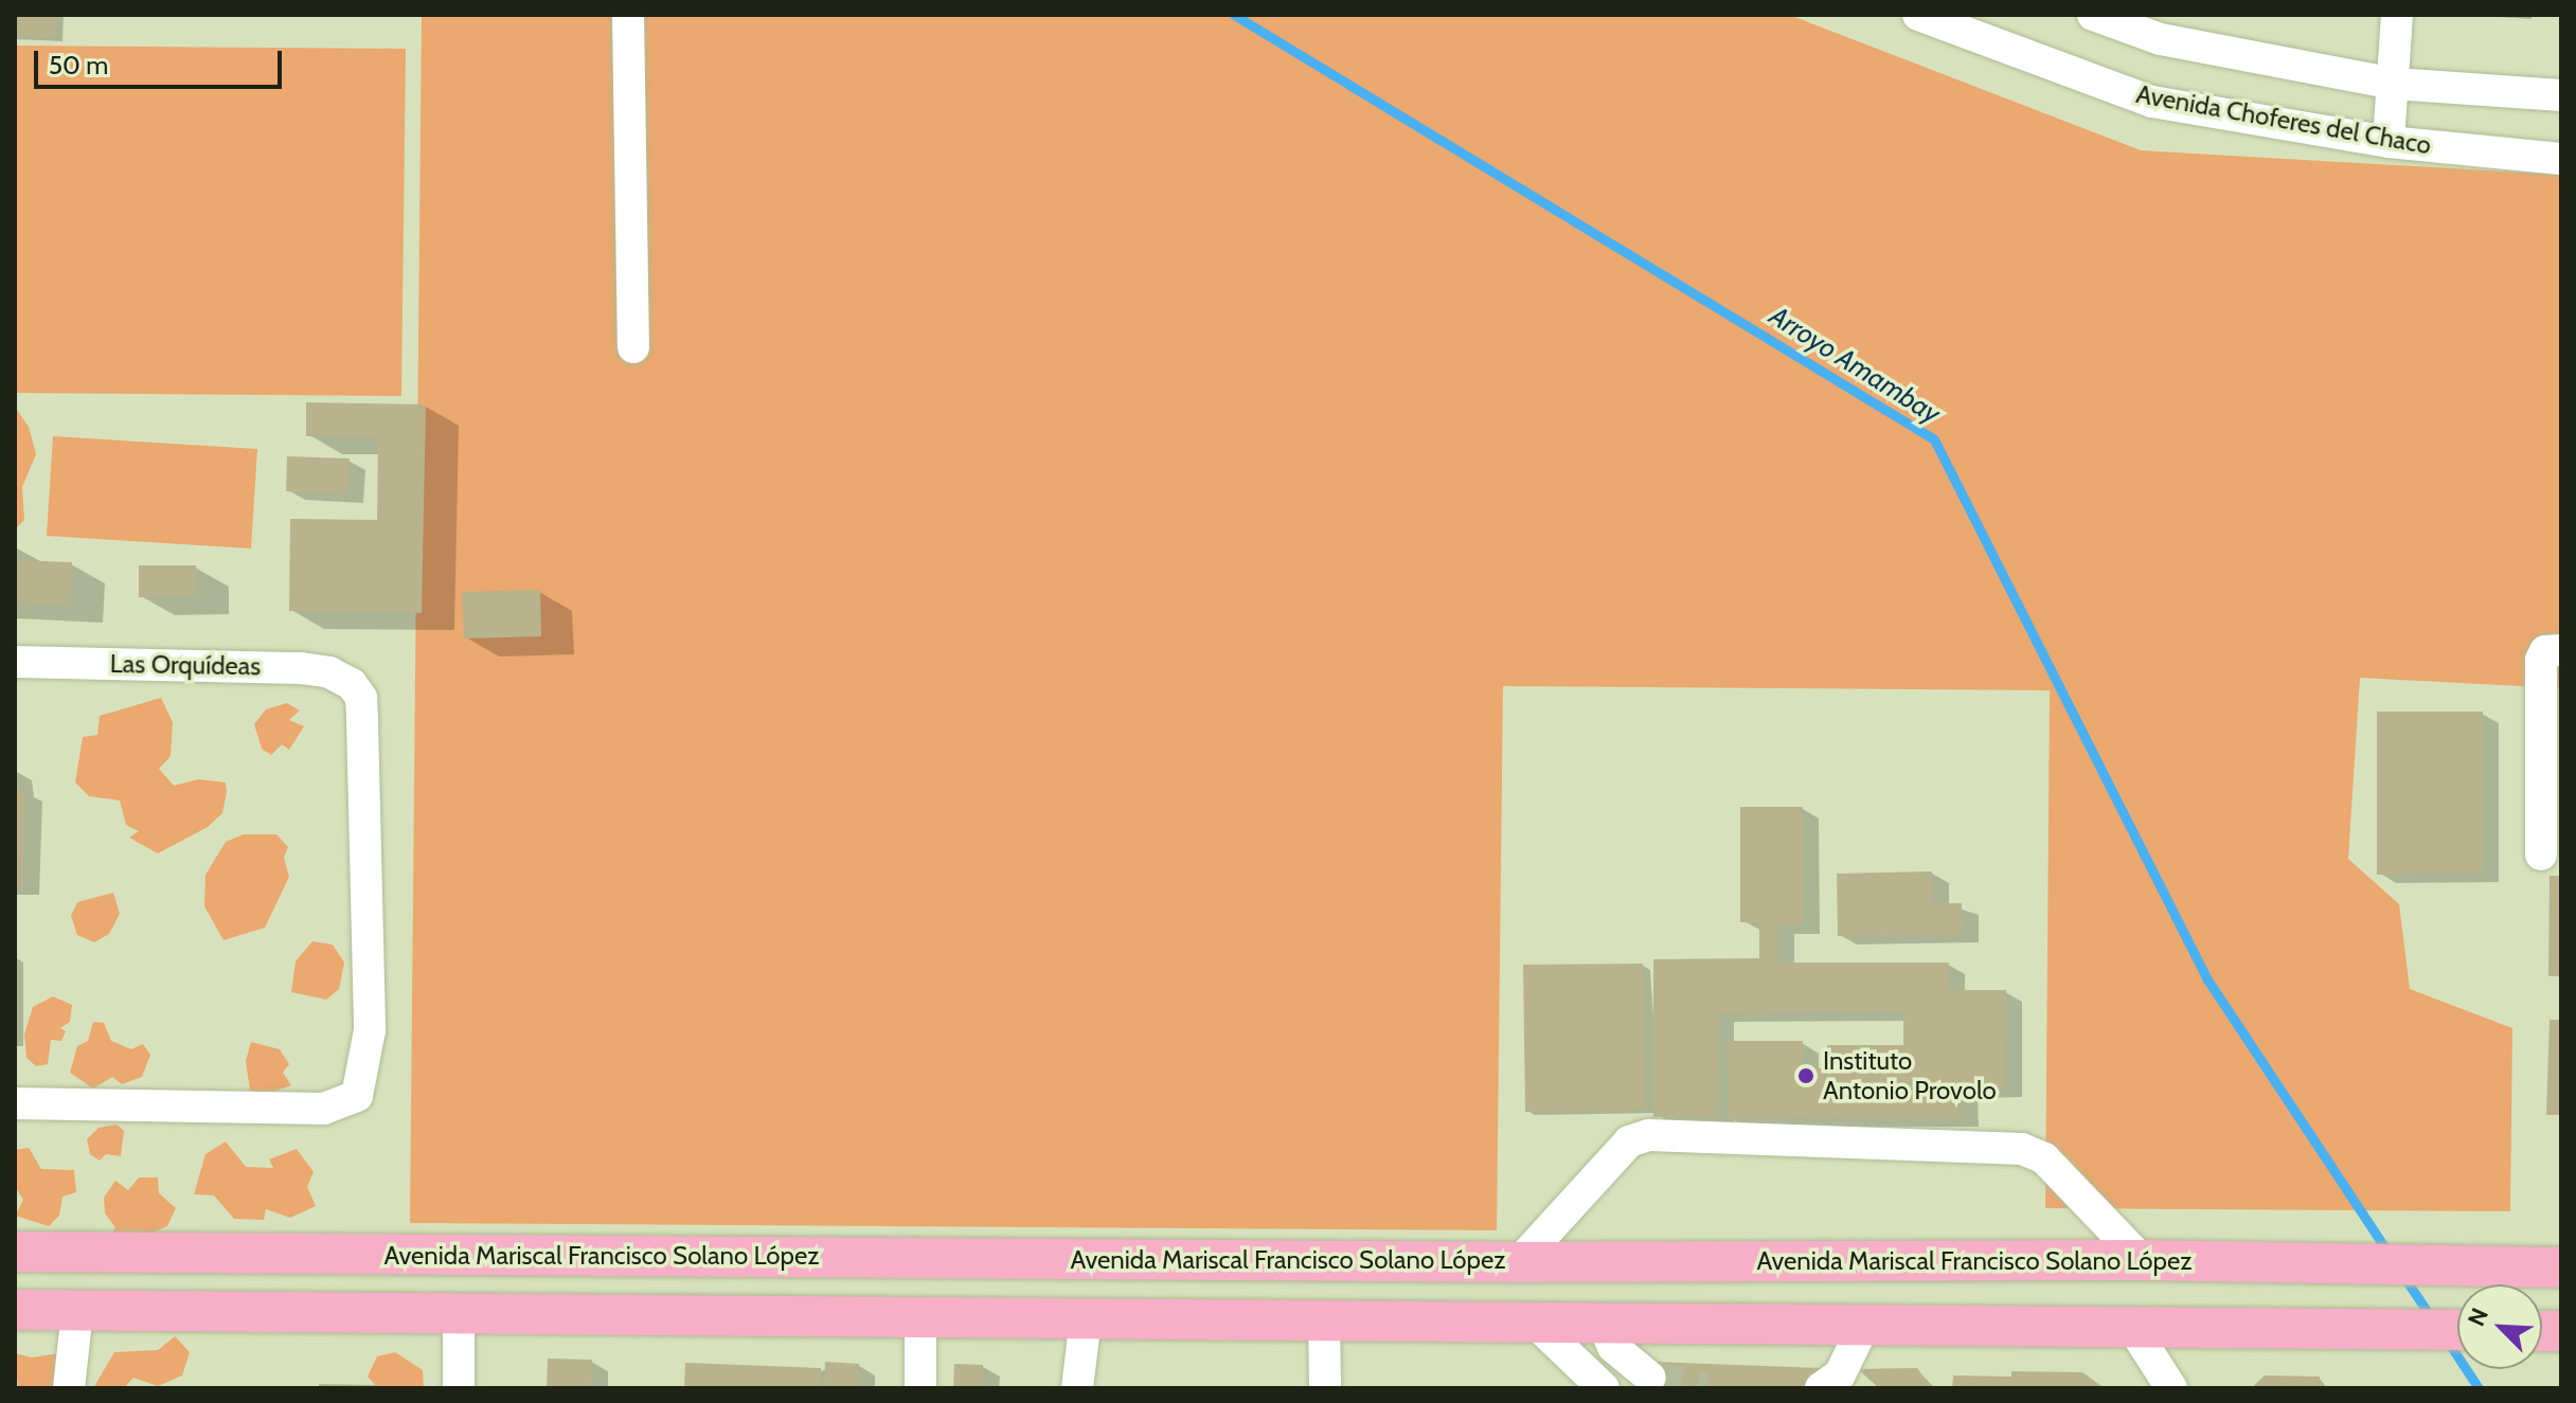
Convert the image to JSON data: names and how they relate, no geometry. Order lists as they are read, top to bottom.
{
  "streets": {
    "main road": ["Avenida Mariscal Francisco Solano López"],
    "street": ["Avenida Choferes del Chaco", "Las Orquídeas"]
  },
  "water": ["Arroyo Amambay"],
  "places": ["Instituto Antonio Provolo"],
  "scale_bar": "50 m",
  "north": "top left"
}
